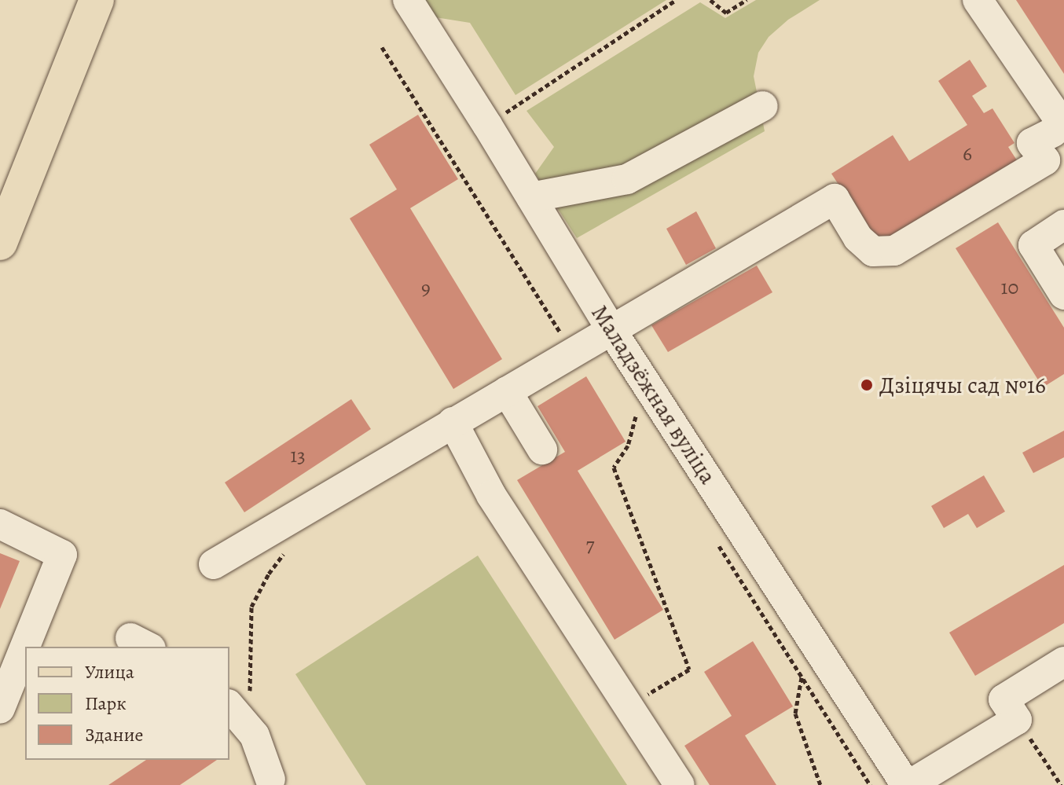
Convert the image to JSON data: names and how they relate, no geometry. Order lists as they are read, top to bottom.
{
  "streets": {
    "street": ["Маладзёжная вуліца"]
  },
  "places": ["Дзіцячы сад №16"],
  "house_numbers": [
    "6",
    "10",
    "9",
    "13",
    "7"
  ],
  "legend": ["Улица", "Парк", "Здание"]
}
